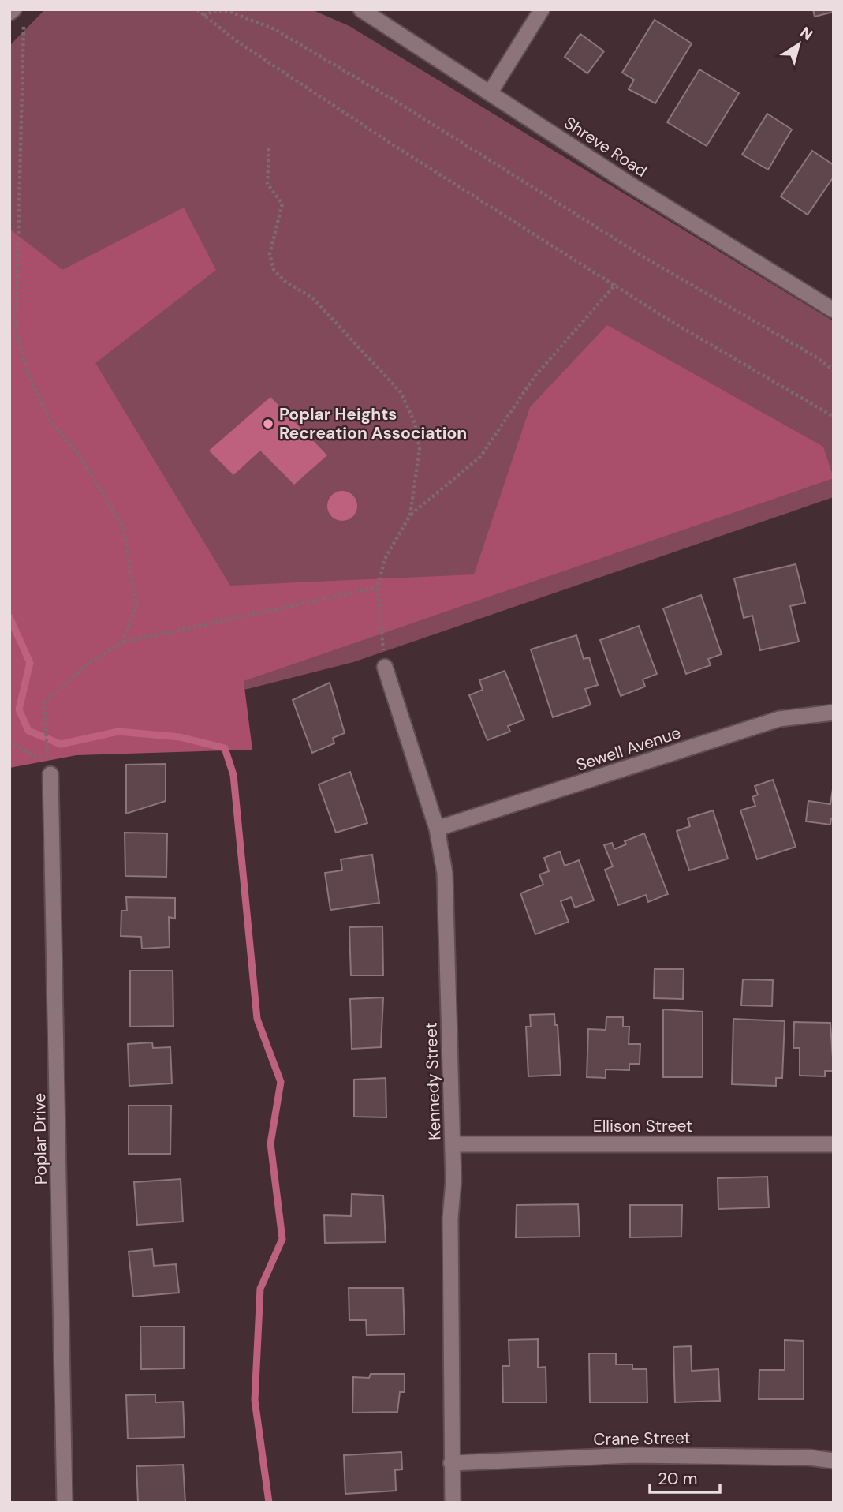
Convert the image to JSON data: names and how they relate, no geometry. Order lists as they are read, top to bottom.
{
  "streets": {
    "street": [
      "Shreve Road",
      "Sewell Avenue",
      "Kennedy Street",
      "Ellison Street",
      "Poplar Drive",
      "Crane Street"
    ]
  },
  "crossings": [
    ["Sewell Avenue", "Kennedy Street"],
    ["Kennedy Street", "Ellison Street"],
    ["Kennedy Street", "Crane Street"]
  ],
  "places": ["Poplar Heights Recreation Association"],
  "scale_bar": "20 m",
  "north": "top right"
}
